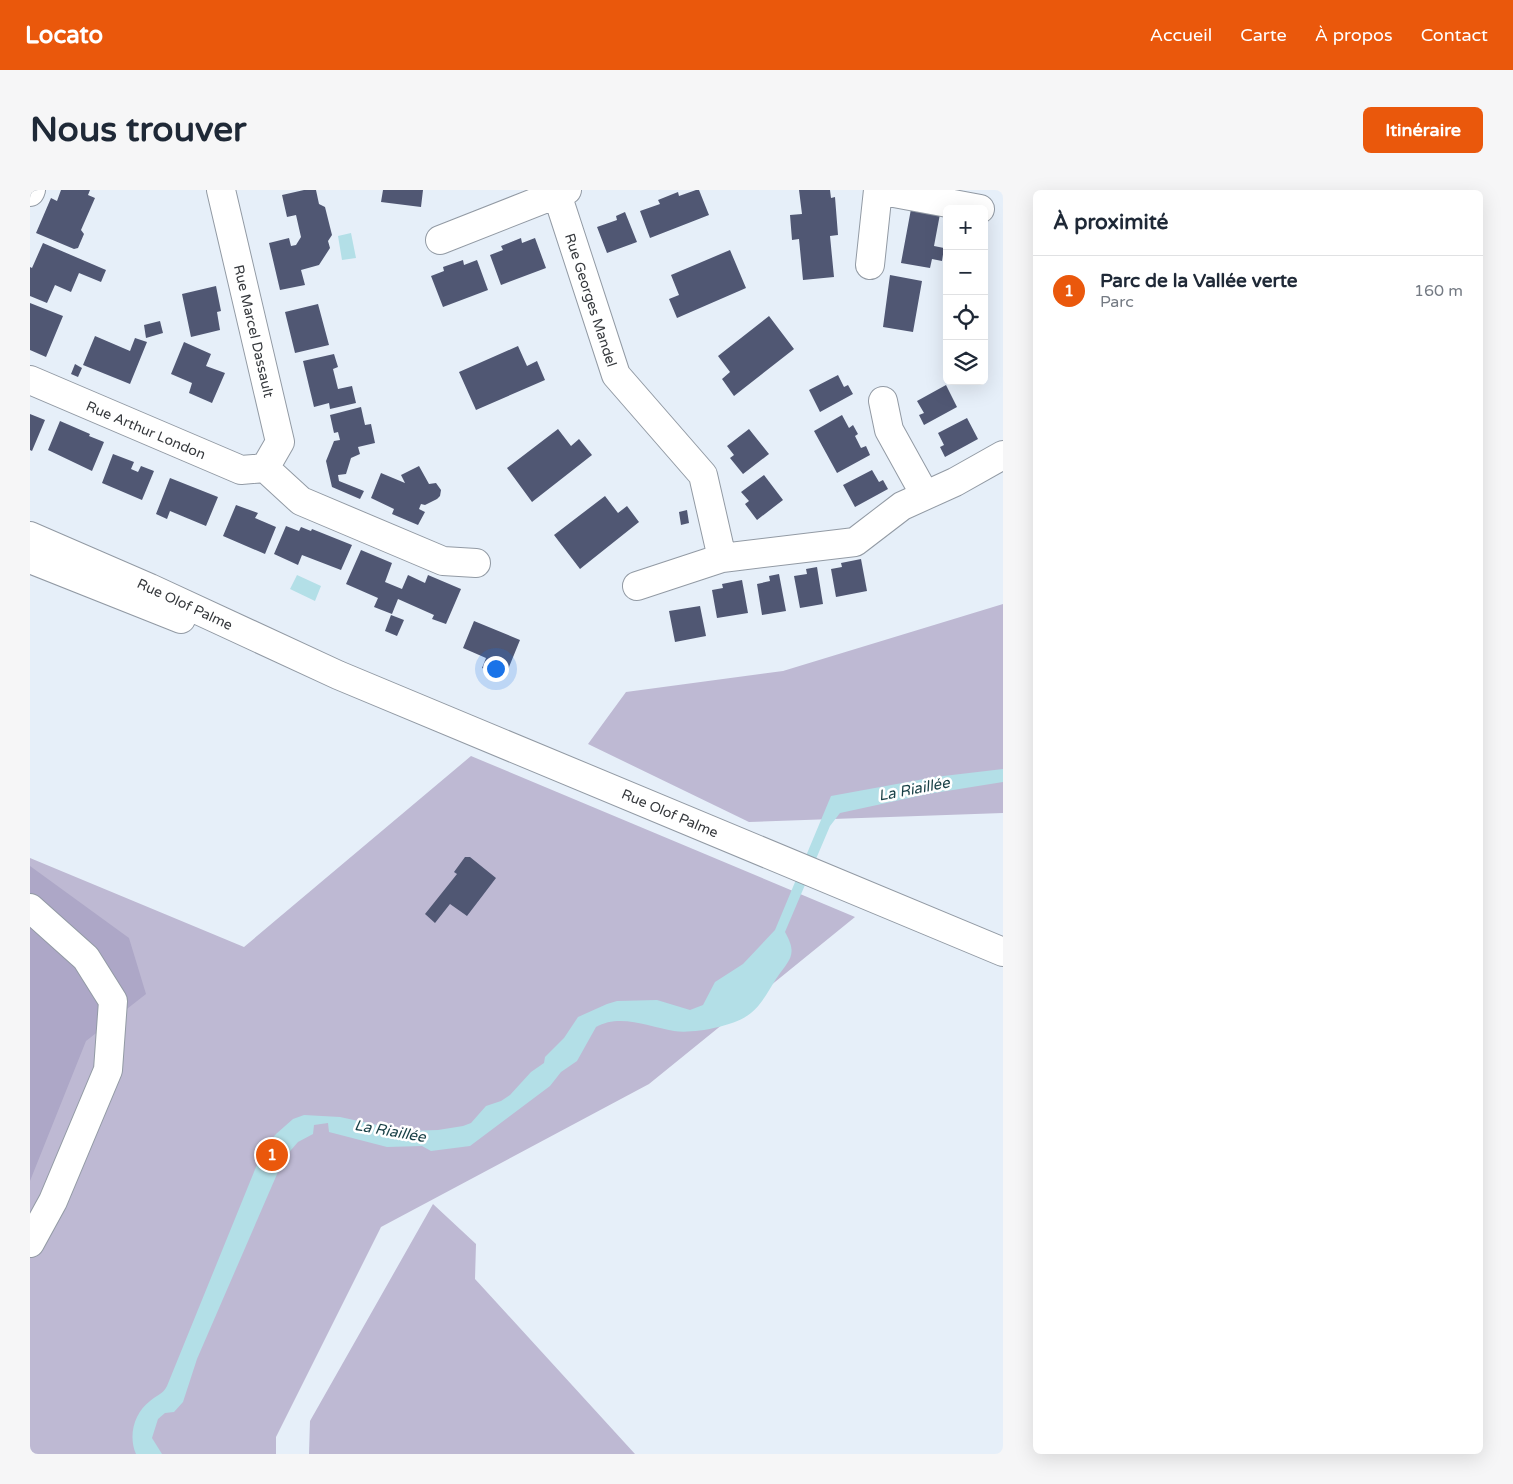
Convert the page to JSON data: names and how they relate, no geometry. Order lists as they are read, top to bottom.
{
  "streets": {
    "street": [
      "Rue Georges Mandel",
      "Rue Marcel Dassault",
      "Rue Arthur London",
      "Rue Olof Palme"
    ]
  },
  "crossings": [
    ["Rue Marcel Dassault", "Rue Arthur London"]
  ],
  "water": ["La Riaillée"],
  "page": {
    "header": "Locato",
    "nav": [
      "Accueil",
      "Carte",
      "À propos",
      "Contact"
    ],
    "buttons": "Itinéraire",
    "title": "Nous trouver",
    "heading": "À proximité",
    "map_buttons": ["+", "−"],
    "list": [
      {
        "mark": "1",
        "name": "Parc de la Vallée verte",
        "note": "Parc",
        "value": "160 m"
      }
    ],
    "pins": "1"
  }
}
